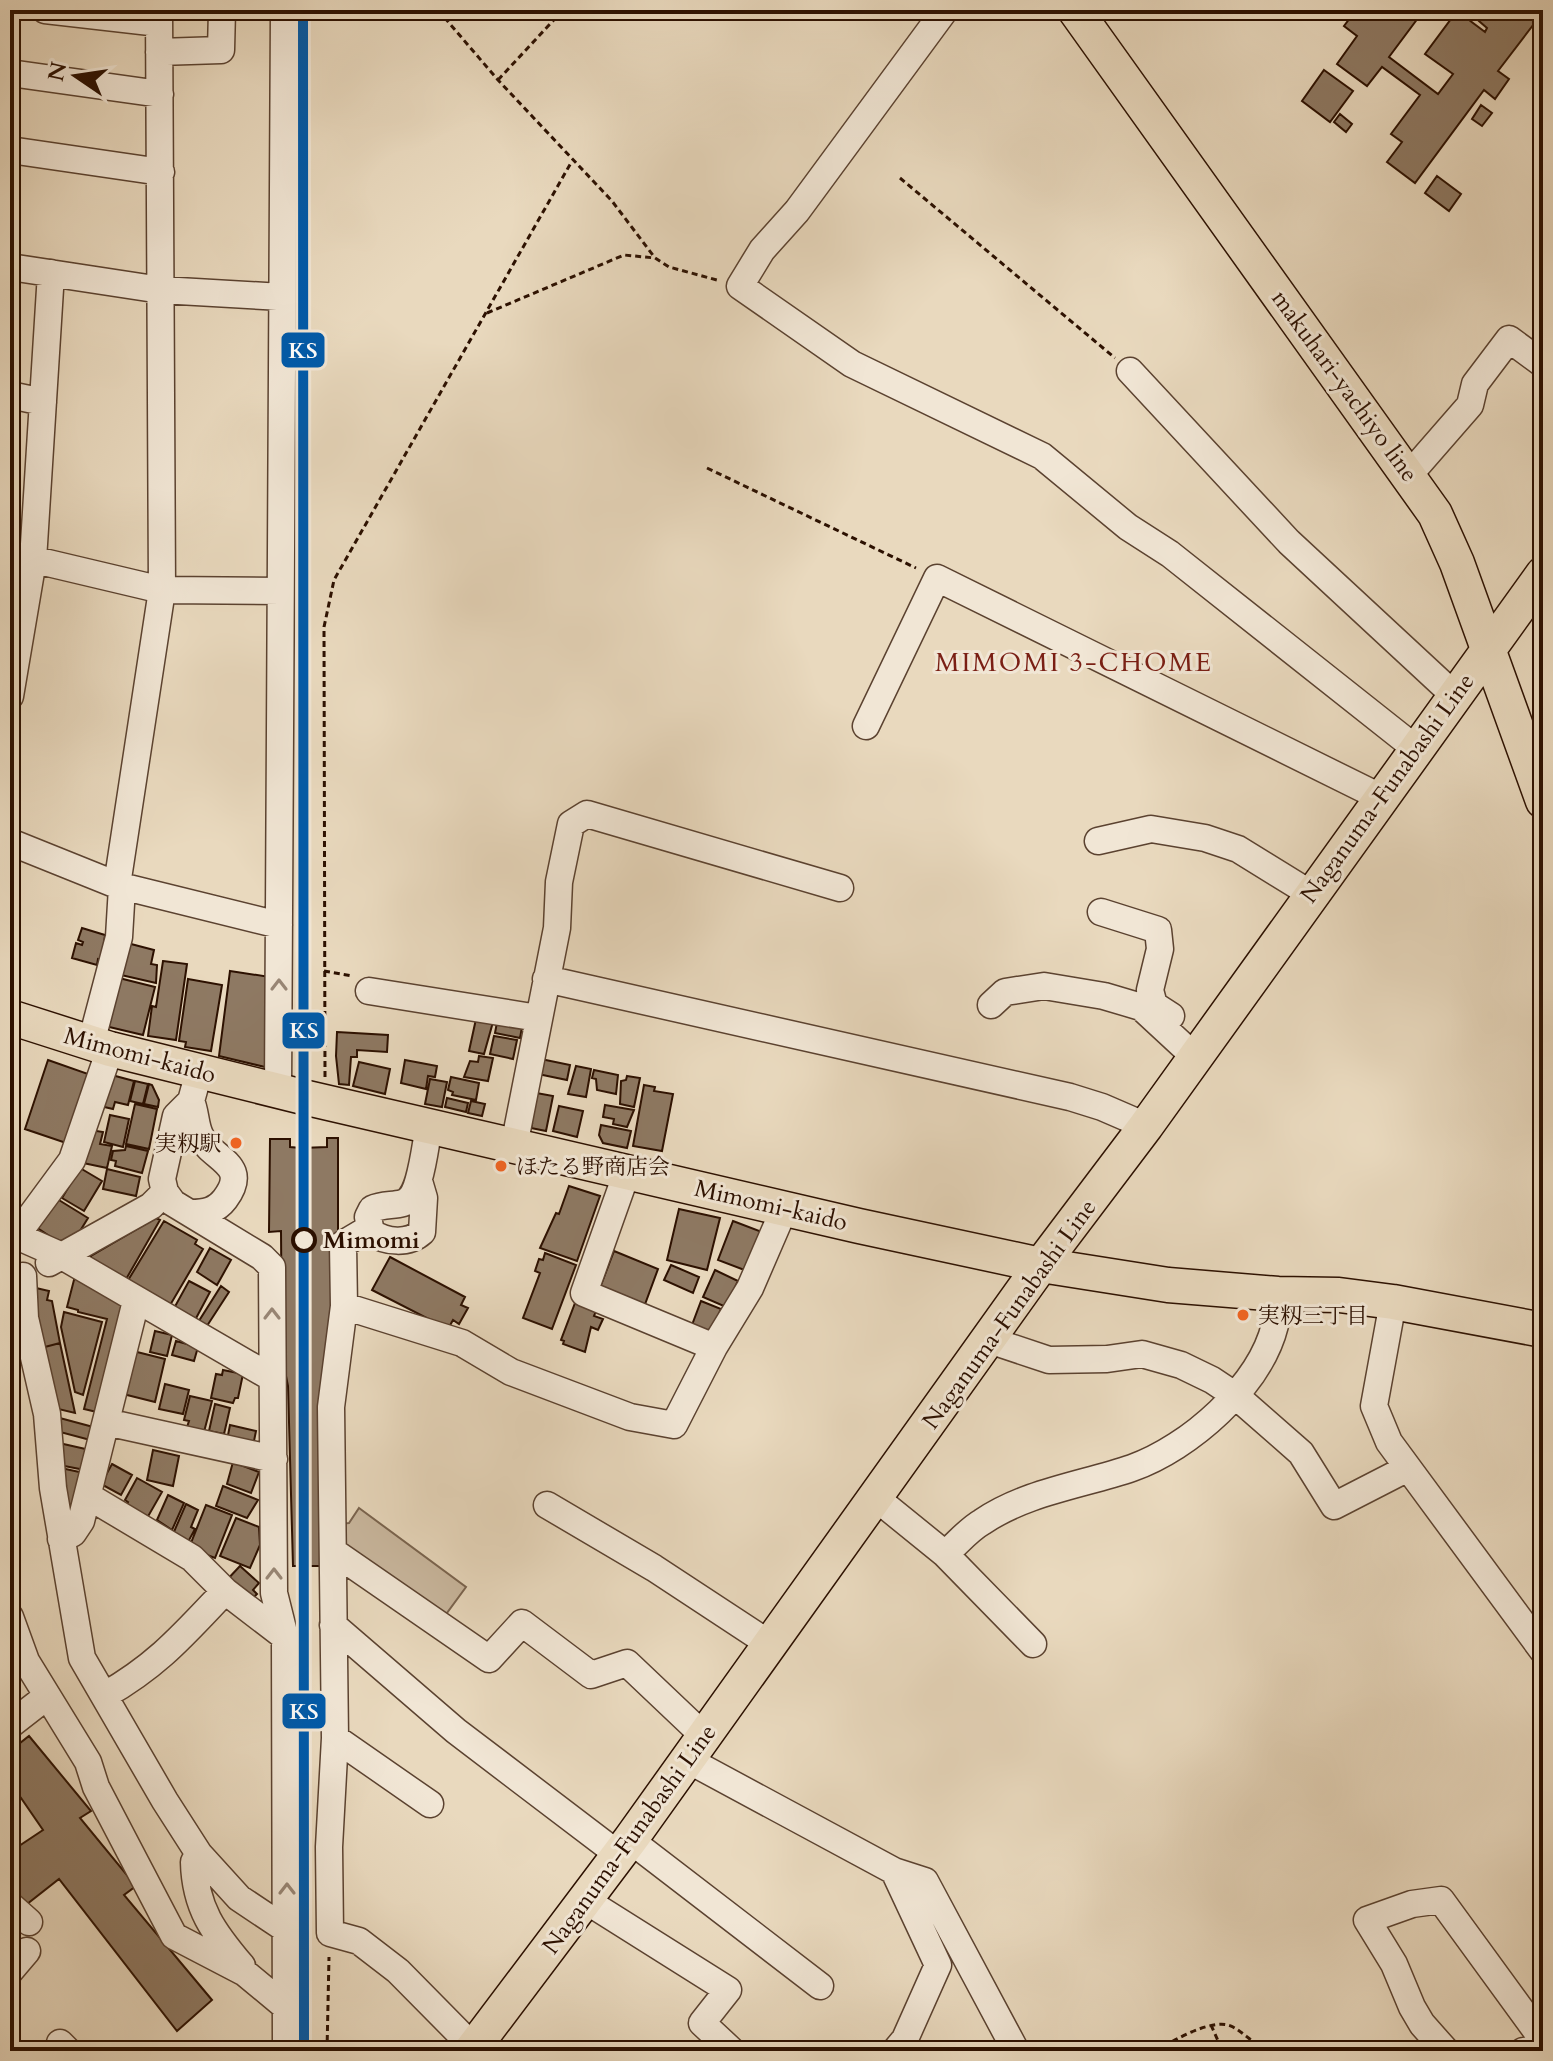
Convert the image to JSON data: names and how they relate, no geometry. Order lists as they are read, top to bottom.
{
  "streets": {
    "main road": ["makuhari-yachiyo line", "Naganuma-Funabashi Line", "Mimomi-kaido"]
  },
  "crossings": [
    ["makuhari-yachiyo line", "Naganuma-Funabashi Line"],
    ["Naganuma-Funabashi Line", "Mimomi-kaido"]
  ],
  "districts": ["MIMOMI 3-CHOME"],
  "places": [
    "実籾駅",
    "ほたる野商店会",
    "Mimomi",
    "実籾三丁目"
  ],
  "lines": ["transit line KS"],
  "north": "left"
}
